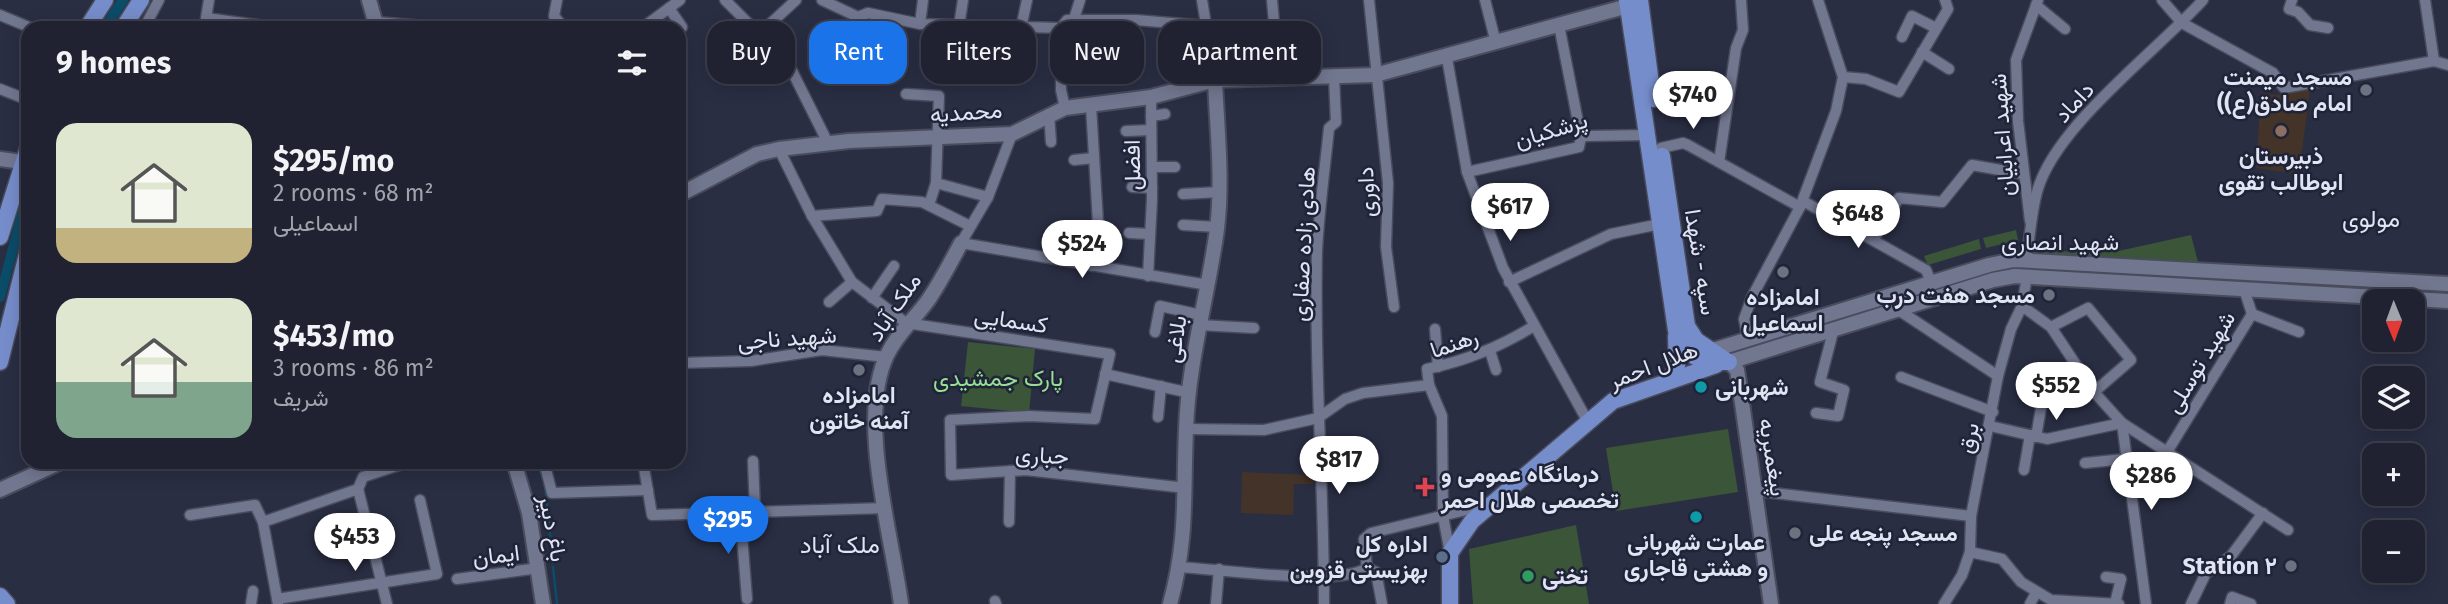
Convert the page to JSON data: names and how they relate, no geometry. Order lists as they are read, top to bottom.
{
  "streets": {
    "main road": ["سپه - شهدا", "هلال احمر"],
    "street": [
      "داماد",
      "محمدیه",
      "پزشکیان",
      "شهید اعرابیان",
      "افضل",
      "داوری",
      "شهید انصاری",
      "هادی زاده صفاری",
      "ملک آباد",
      "کسمایی",
      "شهید ناجی",
      "بلاغی",
      "رهنما",
      "شهید توسلی",
      "برق",
      "جباری",
      "پیغمبریه",
      "باغ دبیر",
      "ایمان"
    ]
  },
  "crossings": [
    ["داماد", "شهید اعرابیان"],
    ["داماد", "شهید انصاری"],
    ["محمدیه", "افضل"],
    ["محمدیه", "داوری"],
    ["محمدیه", "هادی زاده صفاری"],
    ["محمدیه", "سپه - شهدا"],
    ["محمدیه", "ملک آباد"],
    ["پزشکیان", "سپه - شهدا"],
    ["شهید انصاری", "سپه - شهدا"],
    ["شهید انصاری", "شهید توسلی"],
    ["شهید انصاری", "هلال احمر"],
    ["شهید انصاری", "برق"],
    ["شهید انصاری", "پیغمبریه"],
    ["هادی زاده صفاری", "رهنما"],
    ["سپه - شهدا", "هلال احمر"],
    ["ملک آباد", "کسمایی"],
    ["ملک آباد", "شهید ناجی"],
    ["کسمایی", "جباری"],
    ["بلاغی", "جباری"],
    ["باغ دبیر", "ایمان"]
  ],
  "districts": ["مولوی", "ملک آباد"],
  "parks": ["پارک جمشیدی"],
  "places": {
    "other": [
      "مسجد میمنت (امام صادق(ع)",
      "ذبیرستان ابوطالب تقوی",
      "امامزاده اسماعیل",
      "مسجد هفت درب",
      "امامزاده آمنه خاتون",
      "شهربانی",
      "عمارت شهربانی و هشتی قاجاری",
      "مسجد پنجه علی",
      "اداره کل بهزیستی قزوین",
      "Station ۲",
      "تختی"
    ],
    "health": ["درمانگاه عمومی و تخصصی هلال احمر"]
  },
  "north": "bottom",
  "page": {
    "chip": [
      "Buy",
      "Rent",
      "Filters",
      "New",
      "Apartment"
    ],
    "heading": "9 homes",
    "price": [
      "$740",
      "$617",
      "$648",
      "$524",
      "$552",
      "$817",
      "$286",
      "$295",
      "$453"
    ],
    "list": [
      {
        "name": "$295/mo",
        "note": "2 rooms · 68 m² · اسماعیلی"
      },
      {
        "name": "$453/mo",
        "note": "3 rooms · 86 m² · شریف"
      }
    ],
    "map_buttons": ["+", "−"]
  }
}
